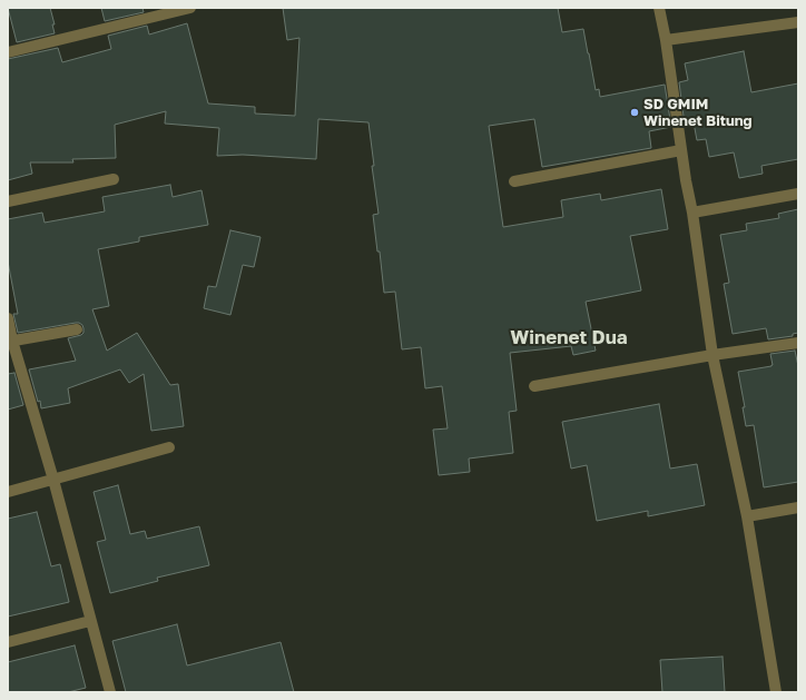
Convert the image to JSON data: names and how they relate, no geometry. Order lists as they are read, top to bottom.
{
  "districts": ["Winenet Dua"],
  "places": ["SD GMIM Winenet Bitung"]
}
